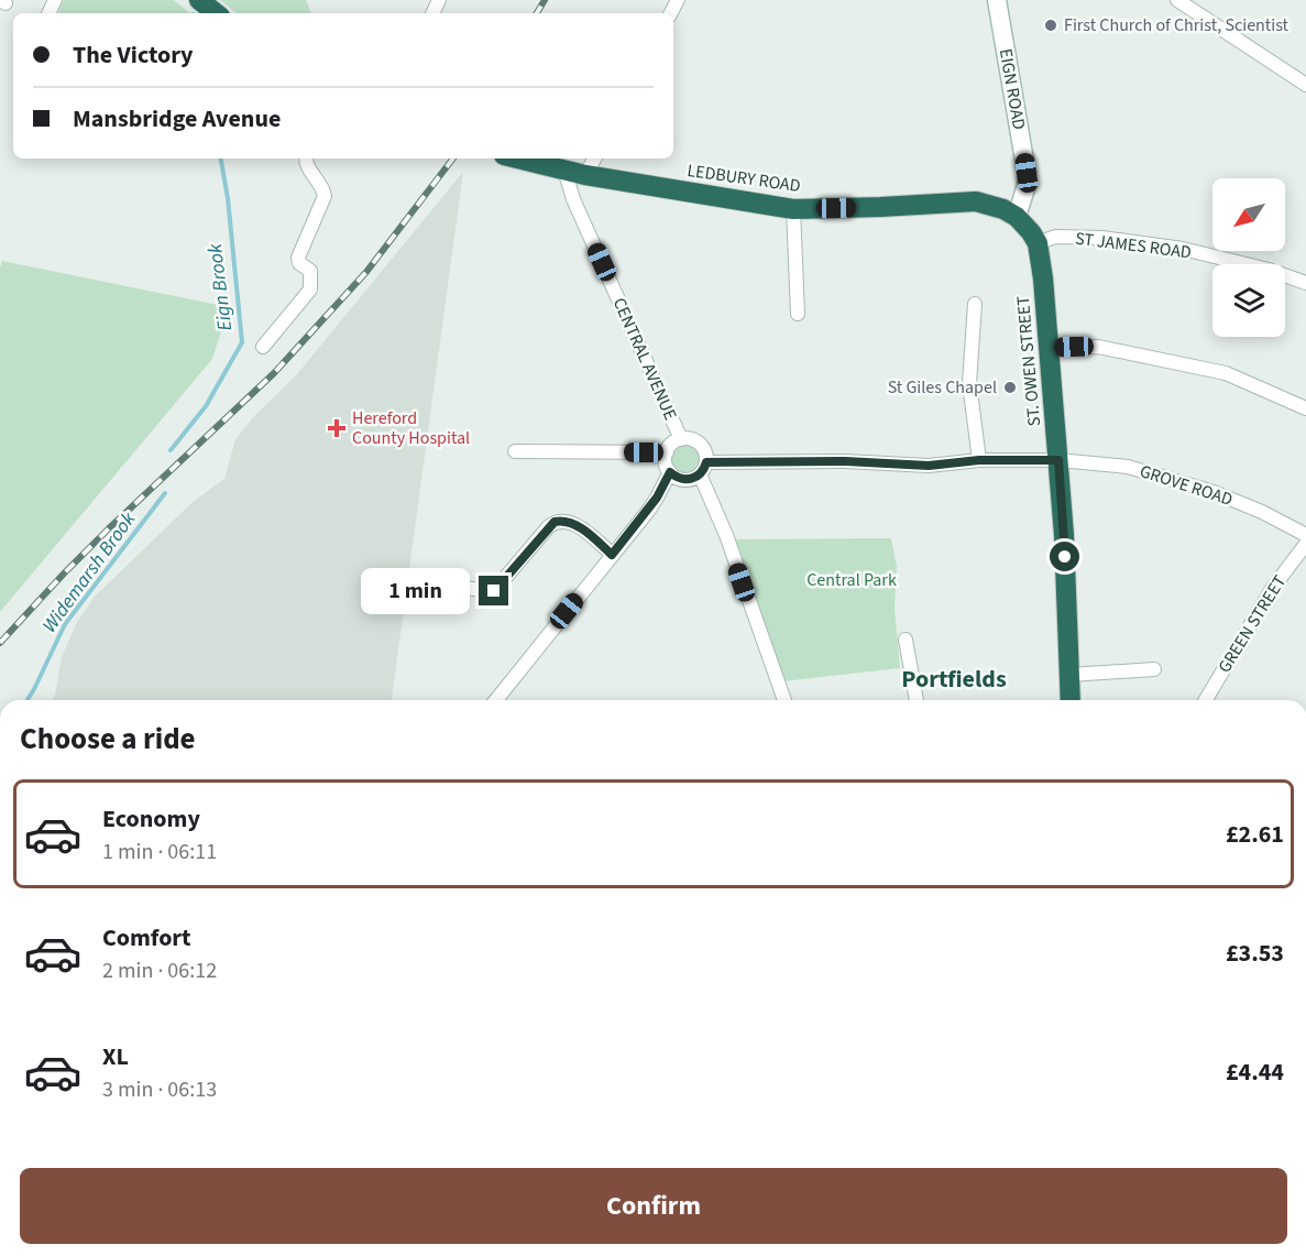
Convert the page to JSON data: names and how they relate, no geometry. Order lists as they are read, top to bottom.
{
  "streets": {
    "highway": ["LEDBURY ROAD", "ST. OWEN STREET"],
    "main road": ["EIGN ROAD"],
    "street": [
      "ST JAMES ROAD",
      "CENTRAL AVENUE",
      "GROVE ROAD",
      "GREEN STREET"
    ]
  },
  "crossings": [
    ["EIGN ROAD", "LEDBURY ROAD"],
    ["LEDBURY ROAD", "CENTRAL AVENUE"],
    ["ST JAMES ROAD", "ST. OWEN STREET"],
    ["CENTRAL AVENUE", "GROVE ROAD"],
    ["ST. OWEN STREET", "GROVE ROAD"]
  ],
  "districts": ["Portfields"],
  "water": ["Eign Brook", "Widemarsh Brook"],
  "parks": ["Central Park"],
  "places": {
    "other": ["First Church of Christ, Scientist", "St Giles Chapel"],
    "health": ["Hereford County Hospital"]
  },
  "north": "bottom left",
  "page": {
    "banner": ["The Victory", "Mansbridge Avenue"],
    "bubble": "1 min",
    "heading": "Choose a ride",
    "list": [
      {
        "name": "Economy",
        "note": "1 min · 06:11",
        "value": "£2.61"
      },
      {
        "name": "Comfort",
        "note": "2 min · 06:12",
        "value": "£3.53"
      },
      {
        "name": "XL",
        "note": "3 min · 06:13",
        "value": "£4.44"
      }
    ],
    "buttons": "Confirm"
  }
}
